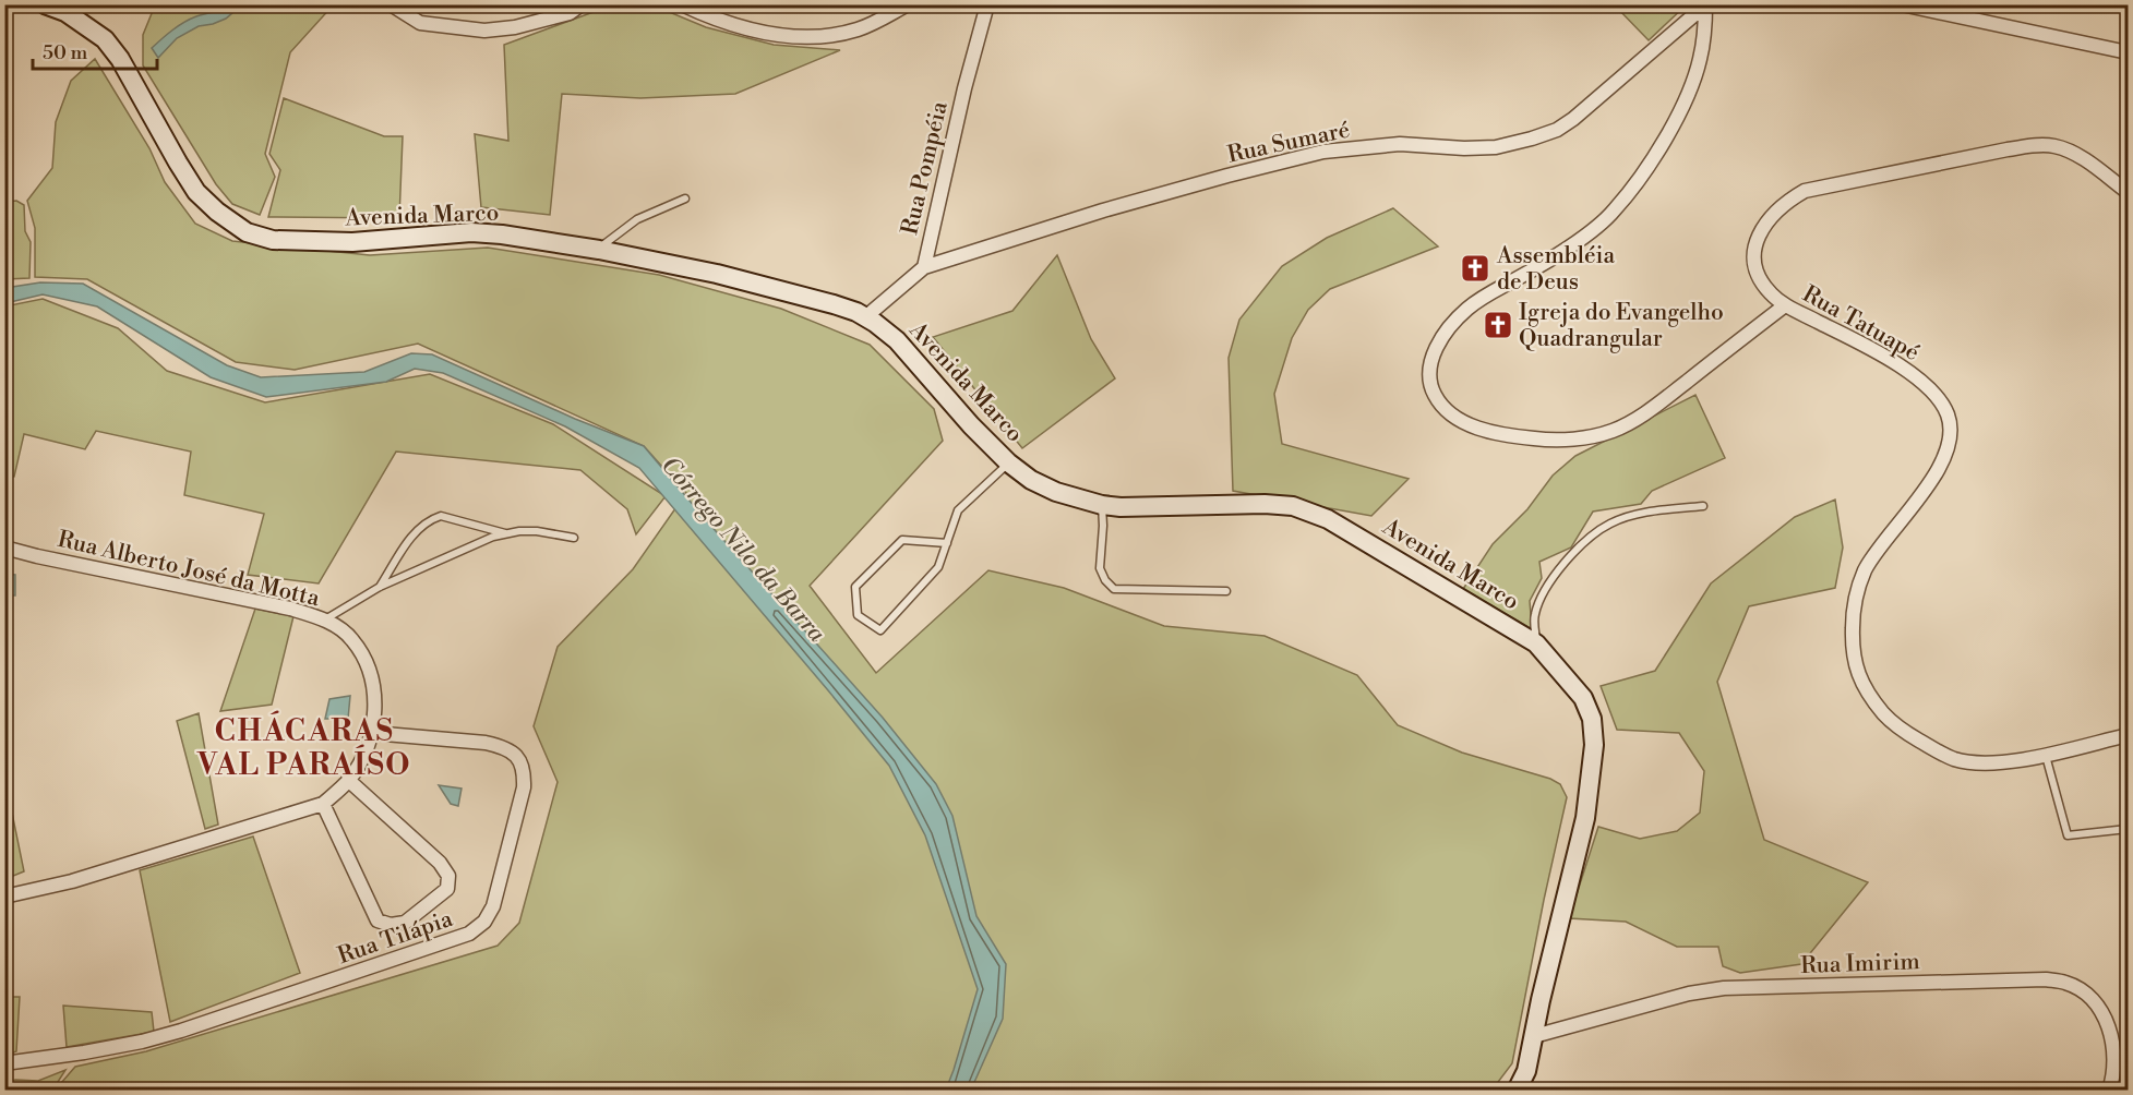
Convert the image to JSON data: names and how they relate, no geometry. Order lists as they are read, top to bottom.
{
  "streets": {
    "main road": ["Avenida Marco"],
    "street": [
      "Rua Sumaré",
      "Rua Pompéia",
      "Rua Tatuapé",
      "Rua Alberto José da Motta",
      "Rua Tilápia",
      "Rua Imirim"
    ]
  },
  "crossings": [
    ["Rua Sumaré", "Rua Pompéia"],
    ["Rua Pompéia", "Avenida Marco"],
    ["Avenida Marco", "Rua Imirim"],
    ["Rua Alberto José da Motta", "Rua Tilápia"]
  ],
  "districts": ["CHÁCARAS VAL PARAÍSO"],
  "water": ["Córrego Nilo da Barra"],
  "places": {
    "church": ["Assembléia de Deus", "Igreja do Evangelho Quadrangular"]
  },
  "scale_bar": "50 m"
}
